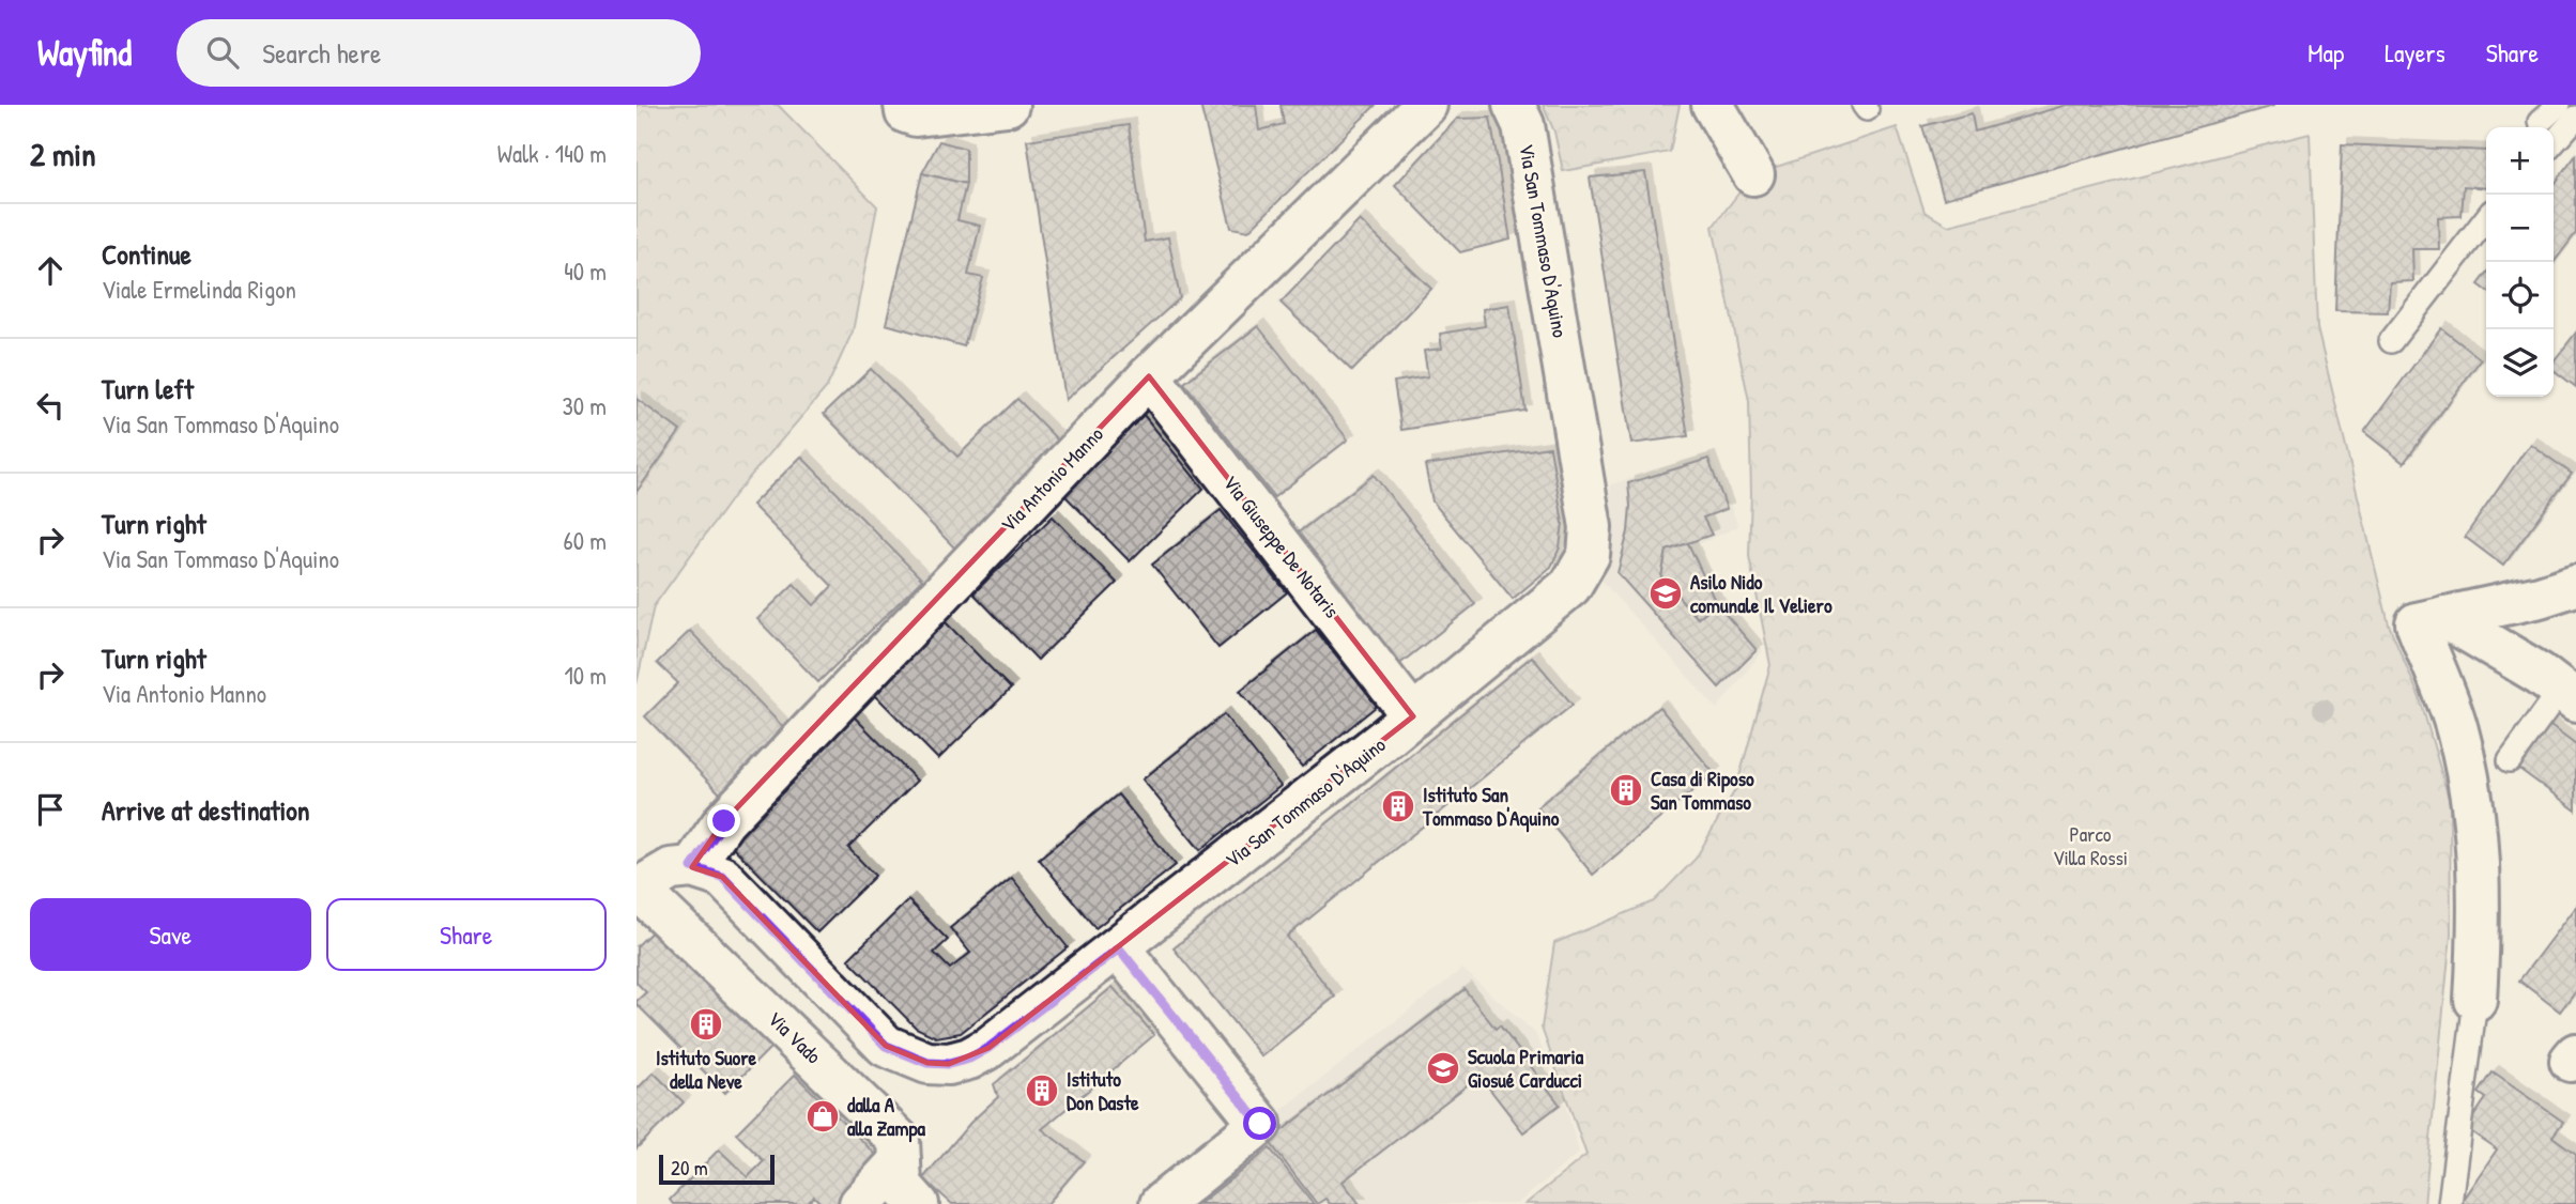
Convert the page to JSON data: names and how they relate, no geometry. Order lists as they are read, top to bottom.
{
  "streets": {
    "street": [
      "Via San Tommaso D'Aquino",
      "Via Antonio Manno",
      "Via Giuseppe De Notaris",
      "Via Vado"
    ]
  },
  "crossings": [
    ["Via San Tommaso D'Aquino", "Via Antonio Manno"],
    ["Via San Tommaso D'Aquino", "Via Giuseppe De Notaris"],
    ["Via Antonio Manno", "Via Giuseppe De Notaris"]
  ],
  "parks": ["Parco Villa Rossi"],
  "places": {
    "school or university": ["Asilo Nido comunale Il Veliero", "Scuola Primaria Giosué Carducci"],
    "building": [
      "Casa di Riposo San Tommaso",
      "Istituto San Tommaso D'Aquino",
      "Istituto Suore della Neve",
      "Istituto Don Daste"
    ],
    "shop": ["dalla A alla Zampa"]
  },
  "scale_bar": "20 m",
  "page": {
    "header": "Wayfind",
    "search": "Search here",
    "nav": ["Map", "Layers", "Share"],
    "heading": ["2 min", "Walk · 140 m"],
    "map_buttons": ["+", "−"],
    "list": [
      ["Continue", "Viale Ermelinda Rigon", "40 m"],
      ["Turn left", "Via San Tommaso D'Aquino", "30 m"],
      ["Turn right", "Via San Tommaso D'Aquino", "60 m"],
      ["Turn right", "Via Antonio Manno", "10 m"],
      "Arrive at destination"
    ],
    "buttons": ["Save", "Share"],
    "scale": "20 m"
  }
}
